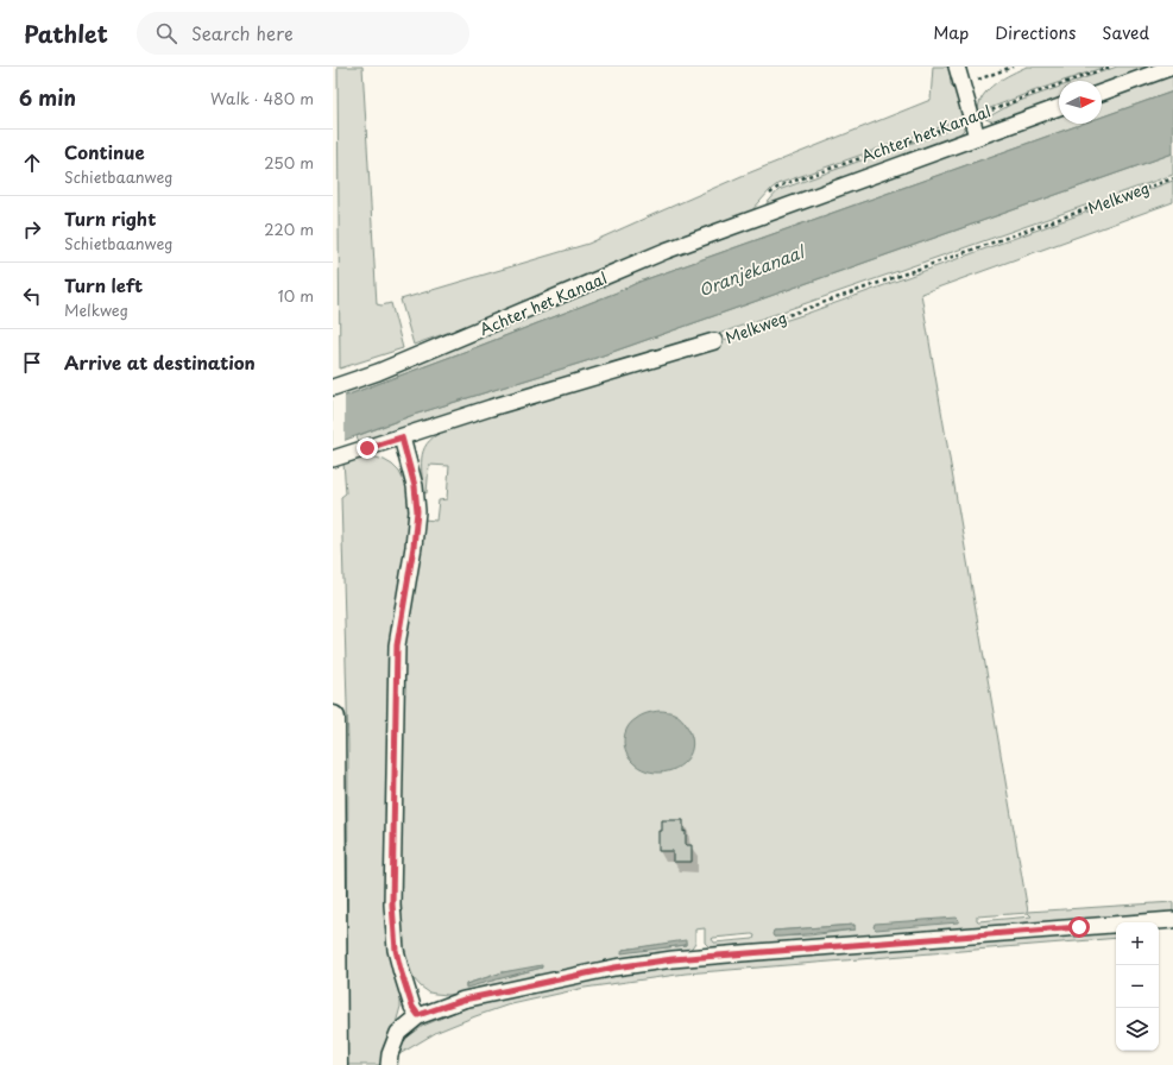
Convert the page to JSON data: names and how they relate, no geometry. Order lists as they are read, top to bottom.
{
  "streets": {
    "street": ["Achter het Kanaal", "Melkweg"]
  },
  "water": ["Oranjekanaal"],
  "north": "right",
  "page": {
    "header": "Pathlet",
    "search": "Search here",
    "nav": ["Map", "Directions", "Saved"],
    "heading": ["6 min", "Walk · 480 m"],
    "list": [
      ["Continue", "Schietbaanweg", "250 m"],
      ["Turn right", "Schietbaanweg", "220 m"],
      ["Turn left", "Melkweg", "10 m"],
      "Arrive at destination"
    ],
    "map_buttons": ["+", "−"]
  }
}
